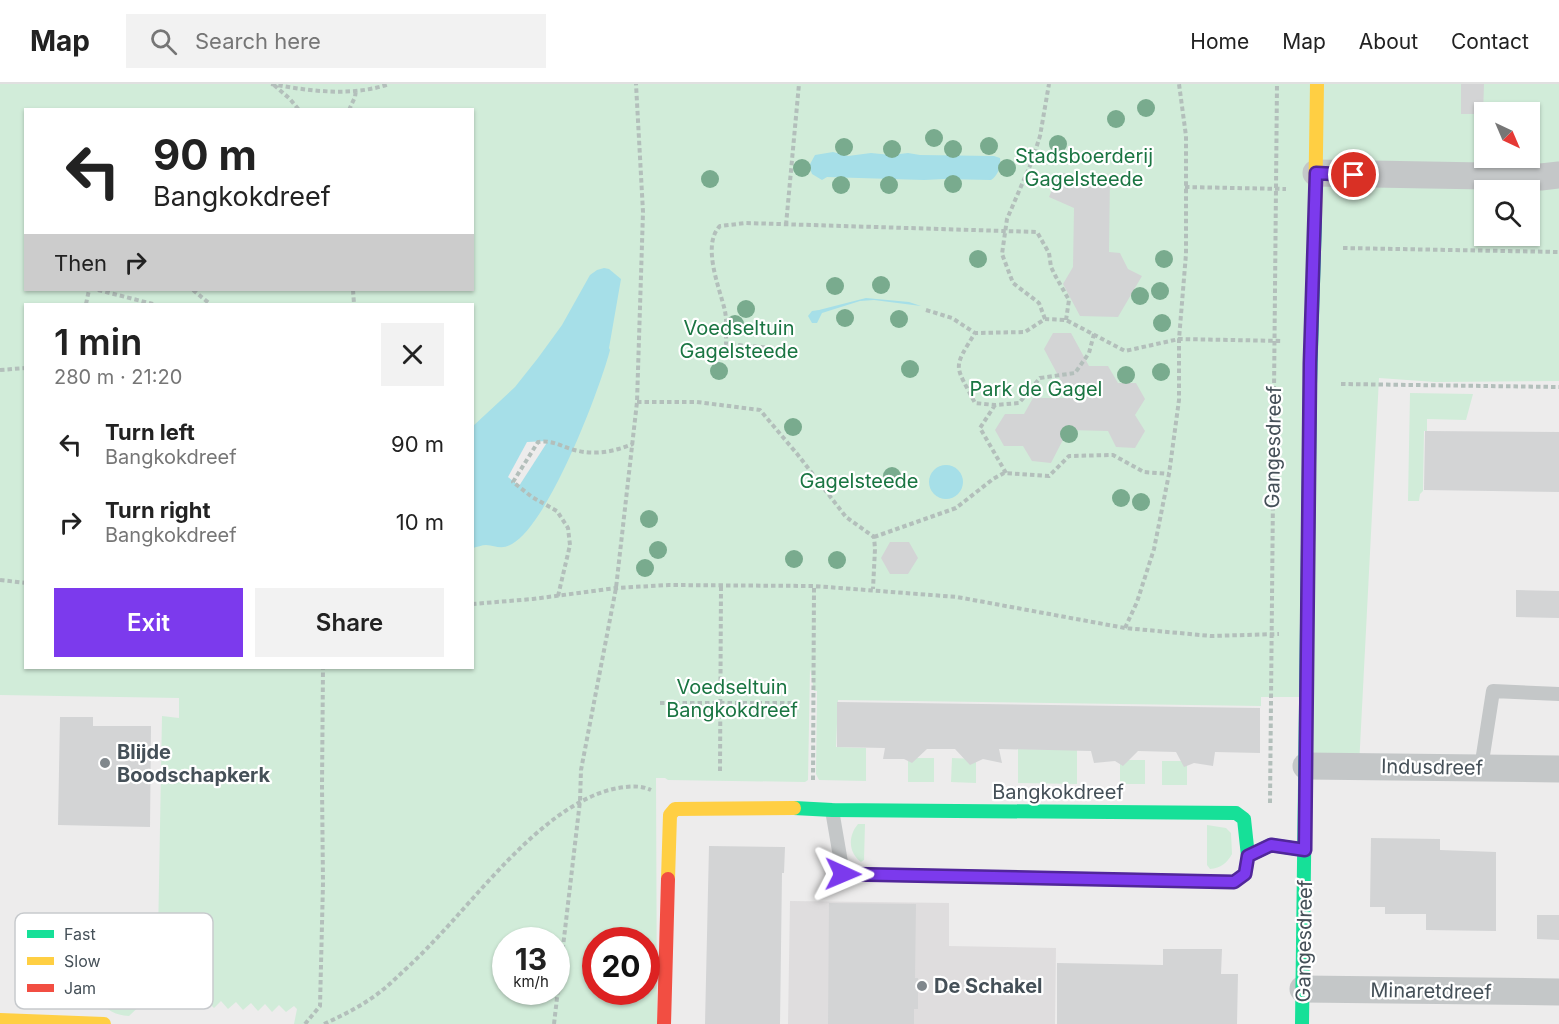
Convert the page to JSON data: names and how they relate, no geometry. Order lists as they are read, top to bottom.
{
  "streets": {
    "street": [
      "Gangesdreef",
      "Indusdreef",
      "Bangkokdreef",
      "Minaretdreef"
    ]
  },
  "crossings": [
    ["Gangesdreef", "Indusdreef"],
    ["Gangesdreef", "Minaretdreef"]
  ],
  "parks": [
    "Stadsboerderij Gagelsteede",
    "Voedseltuin Gagelsteede",
    "Park de Gagel",
    "Gagelsteede",
    "Voedseltuin Bangkokdreef"
  ],
  "places": ["Blijde Boodschapkerk", "De Schakel"],
  "legend": ["Fast", "Slow", "Jam"],
  "north": "bottom right",
  "page": {
    "header": "Map",
    "search": "Search here",
    "nav": [
      "Home",
      "Map",
      "About",
      "Contact"
    ],
    "turn": ["90 m", "Bangkokdreef"],
    "then": "Then",
    "heading": ["1 min", "280 m · 21:20"],
    "list": [
      {
        "name": "Turn left",
        "note": "Bangkokdreef",
        "value": "90 m"
      },
      {
        "name": "Turn right",
        "note": "Bangkokdreef",
        "value": "10 m"
      }
    ],
    "buttons": ["Exit", "Share"],
    "speed": "13 km/h",
    "limit": "20"
  }
}
